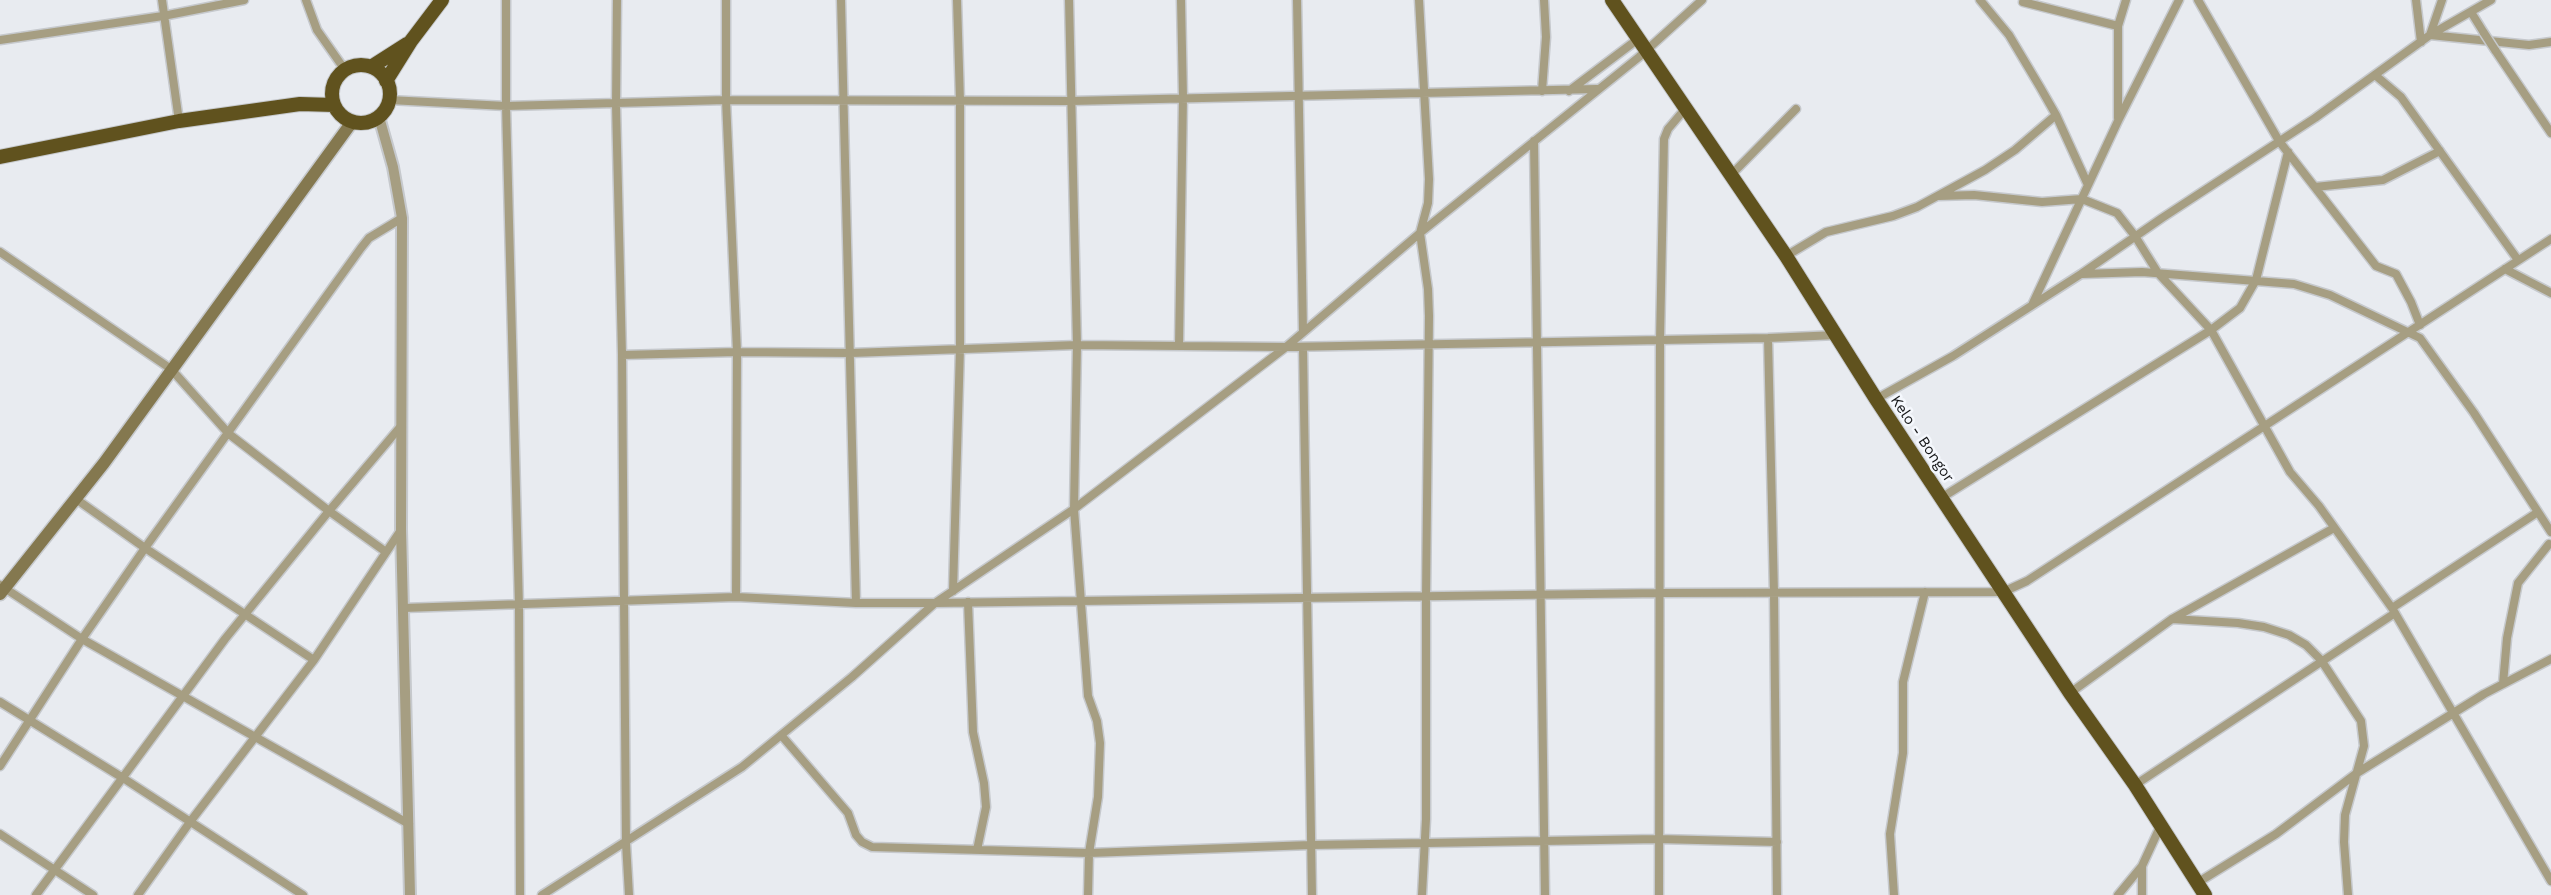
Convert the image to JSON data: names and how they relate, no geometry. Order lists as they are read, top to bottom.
{
  "streets": {
    "highway": ["Kelo - Bongor"]
  }
}
